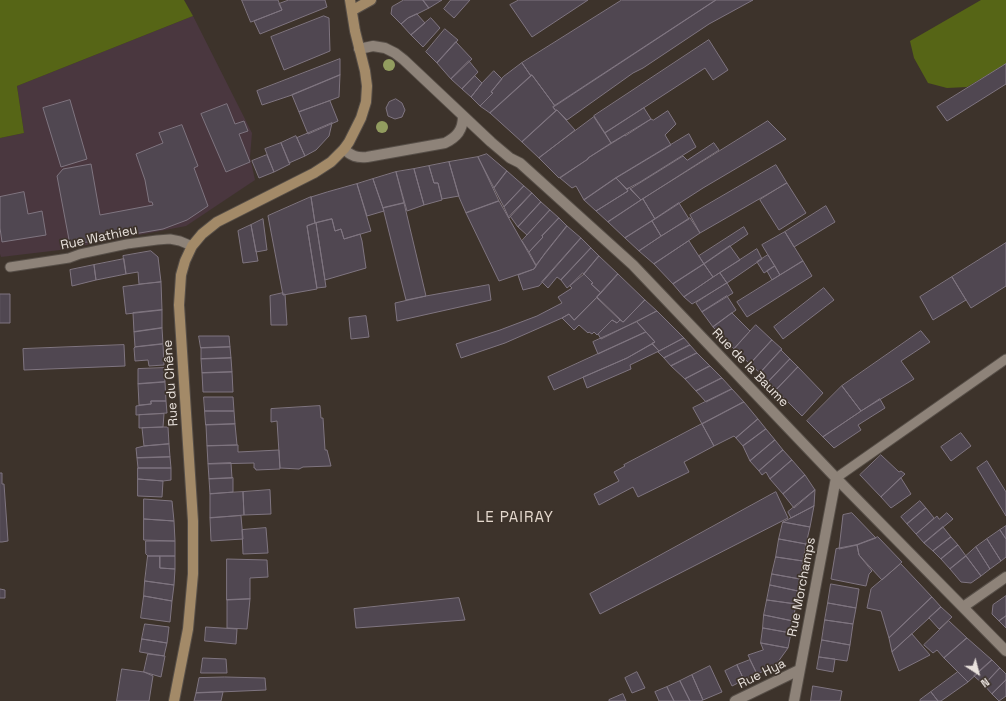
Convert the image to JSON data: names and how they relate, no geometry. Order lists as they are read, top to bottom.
{
  "streets": {
    "main road": ["Rue du Chêne"],
    "street": ["Rue de la Baume", "Rue Morchamps", "Rue Hya"],
    "lane": ["Rue Wathieu"]
  },
  "crossings": [
    ["Rue Wathieu", "Rue du Chêne"],
    ["Rue de la Baume", "Rue du Chêne"],
    ["Rue de la Baume", "Rue Morchamps"],
    ["Rue Morchamps", "Rue Hya"]
  ],
  "districts": ["LE PAIRAY"],
  "north": "bottom right"
}
